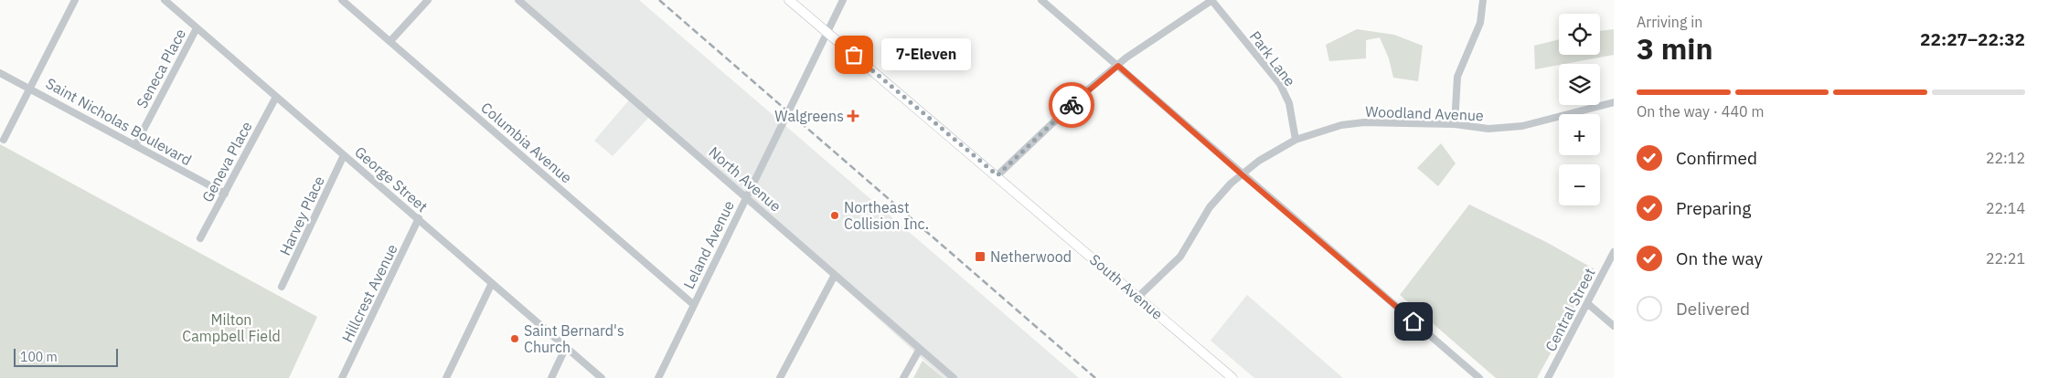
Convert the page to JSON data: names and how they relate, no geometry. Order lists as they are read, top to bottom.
{
  "streets": {
    "main road": ["South Avenue"],
    "street": [
      "Park Lane",
      "Seneca Place",
      "Woodland Avenue",
      "Saint Nicholas Boulevard",
      "Columbia Avenue",
      "Geneva Place",
      "George Street",
      "North Avenue",
      "Harvey Place",
      "Leland Avenue",
      "Hillcrest Avenue",
      "Central Street"
    ]
  },
  "crossings": [
    ["Park Lane", "Woodland Avenue"],
    ["Seneca Place", "Saint Nicholas Boulevard"],
    ["Seneca Place", "George Street"],
    ["Woodland Avenue", "South Avenue"],
    ["Saint Nicholas Boulevard", "Geneva Place"],
    ["Columbia Avenue", "Leland Avenue"],
    ["Geneva Place", "George Street"],
    ["George Street", "Harvey Place"],
    ["George Street", "Hillcrest Avenue"],
    ["North Avenue", "Leland Avenue"],
    ["Leland Avenue", "South Avenue"]
  ],
  "parks": ["Milton Campbell Field"],
  "places": {
    "other": ["7-Eleven", "Northeast Collision Inc.", "Saint Bernard's Church"],
    "health": ["Walgreens"],
    "transit": ["Netherwood"]
  },
  "scale_bar": "100 m",
  "page": {
    "heading": ["3 min", "Arriving in", "22:27–22:32"],
    "map_buttons": ["+", "−"],
    "bubble": "7-Eleven",
    "bar": "On the way · 440 m",
    "list": [
      ["Confirmed", "22:12"],
      ["Preparing", "22:14"],
      ["On the way", "22:21"],
      "Delivered"
    ],
    "scale": "100 m"
  }
}
